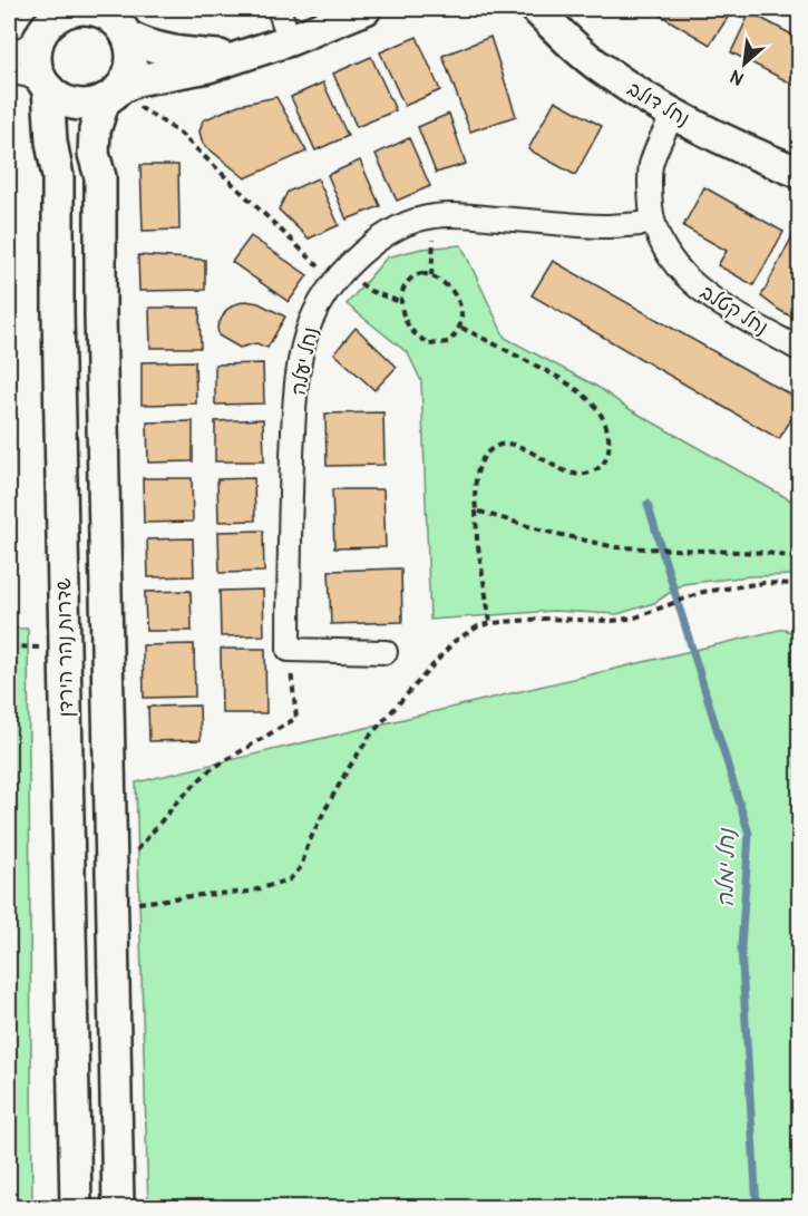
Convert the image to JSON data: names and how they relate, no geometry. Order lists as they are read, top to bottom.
{
  "streets": {
    "main road": ["נחל דולב", "שדרות נהר הירדן"],
    "street": ["נחל קטלב", "נחל יעלה"]
  },
  "crossings": [
    ["נחל דולב", "נחל קטלב"],
    ["נחל קטלב", "נחל יעלה"]
  ],
  "water": ["נחל ימלה"],
  "north": "bottom left"
}
